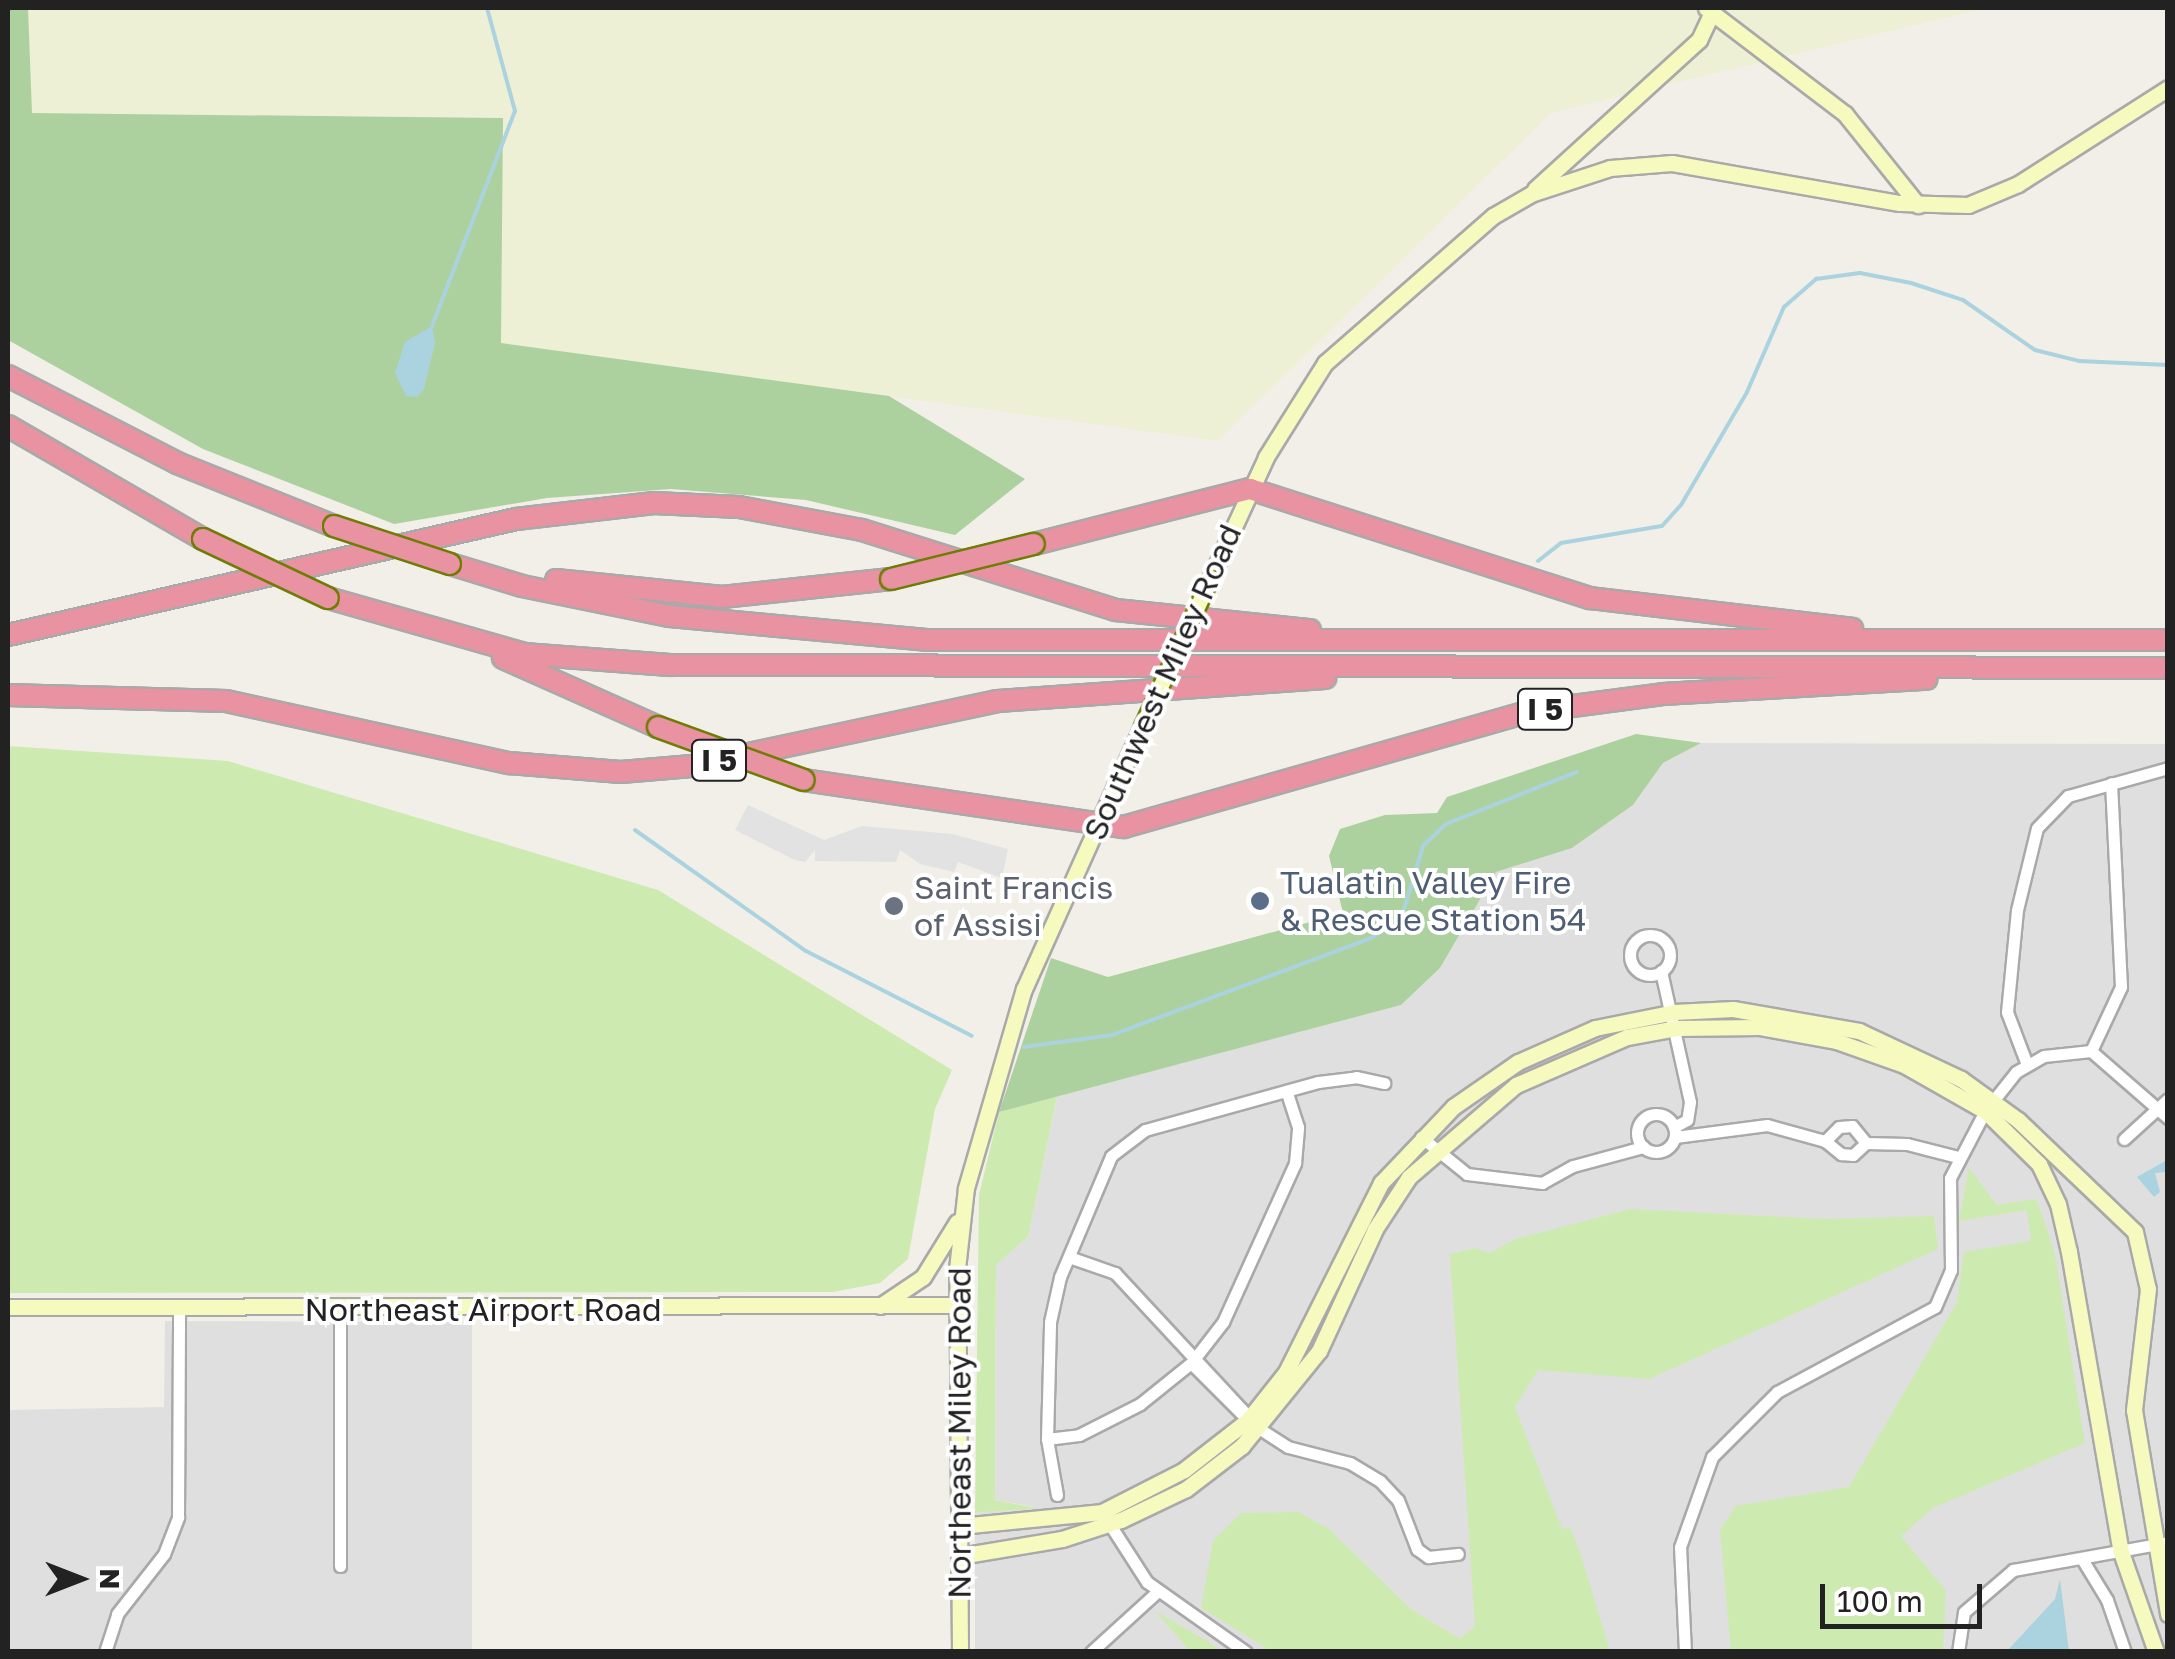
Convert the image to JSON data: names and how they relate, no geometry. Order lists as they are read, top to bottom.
{
  "streets": {
    "highway": ["I 5"],
    "street": ["Southwest Miley Road", "Northeast Airport Road", "Northeast Miley Road"]
  },
  "crossings": [
    ["Southwest Miley Road", "I 5"],
    ["Southwest Miley Road", "Northeast Miley Road"],
    ["Northeast Airport Road", "Northeast Miley Road"]
  ],
  "places": ["Tualatin Valley Fire & Rescue Station 54", "Saint Francis of Assisi"],
  "scale_bar": "100 m",
  "north": "right"
}
